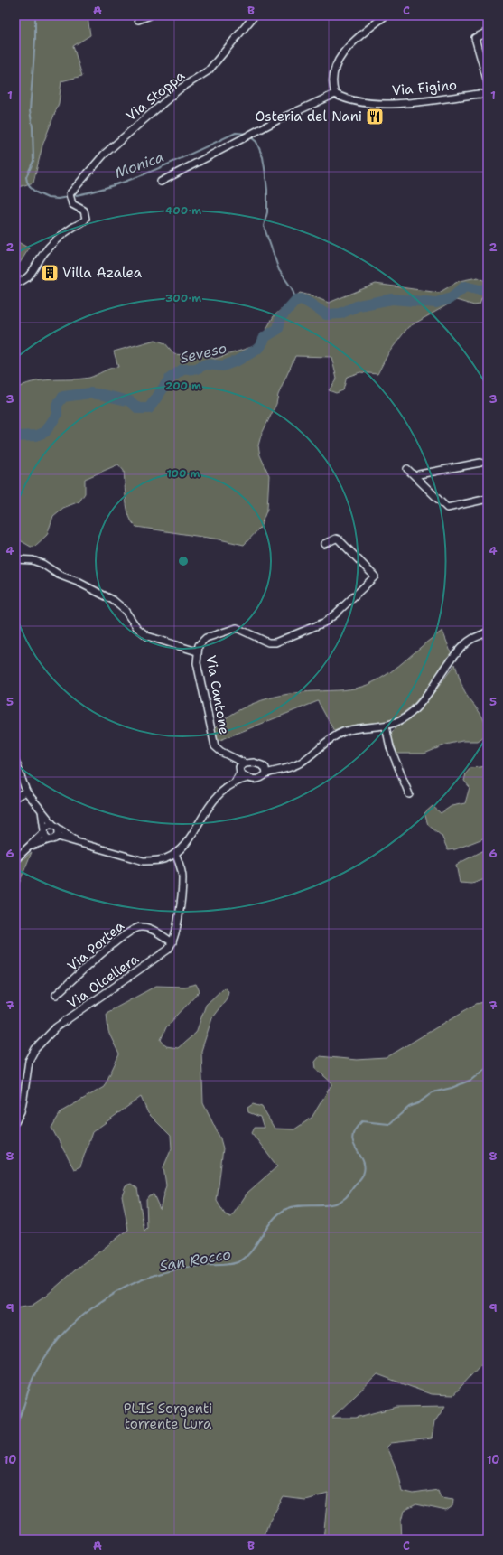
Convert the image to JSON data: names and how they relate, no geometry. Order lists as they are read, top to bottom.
{
  "streets": {
    "street": [
      "Via Figino",
      "Via Stoppa",
      "Via Cantone",
      "Via Portea",
      "Via Olcellera"
    ]
  },
  "crossings": [
    ["Via Portea", "Via Olcellera"]
  ],
  "water": ["Monica", "Seveso", "San Rocco"],
  "parks": ["PLIS Sorgenti torrente Lura"],
  "places": {
    "restaurant": ["Osteria del Nani"],
    "building": ["Villa Azalea"]
  },
  "grid": {
    "columns": ["A", "B", "C"],
    "rows": [
      "1",
      "2",
      "3",
      "4",
      "5",
      "6",
      "7",
      "8",
      "9",
      "10"
    ]
  },
  "rings": [
    "400 m",
    "300 m",
    "200 m",
    "100 m"
  ]
}
